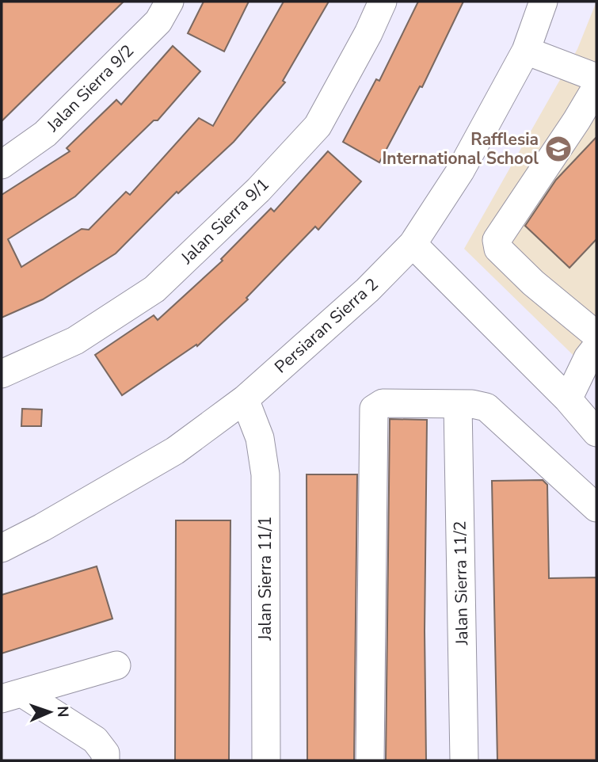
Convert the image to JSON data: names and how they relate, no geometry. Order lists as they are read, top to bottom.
{
  "streets": {
    "street": [
      "Jalan Sierra 9/2",
      "Jalan Sierra 9/1",
      "Persiaran Sierra 2",
      "Jalan Sierra 11/1",
      "Jalan Sierra 11/2"
    ]
  },
  "crossings": [
    ["Persiaran Sierra 2", "Jalan Sierra 11/1"]
  ],
  "places": {
    "school or university": ["Rafflesia International School"]
  },
  "north": "right"
}
